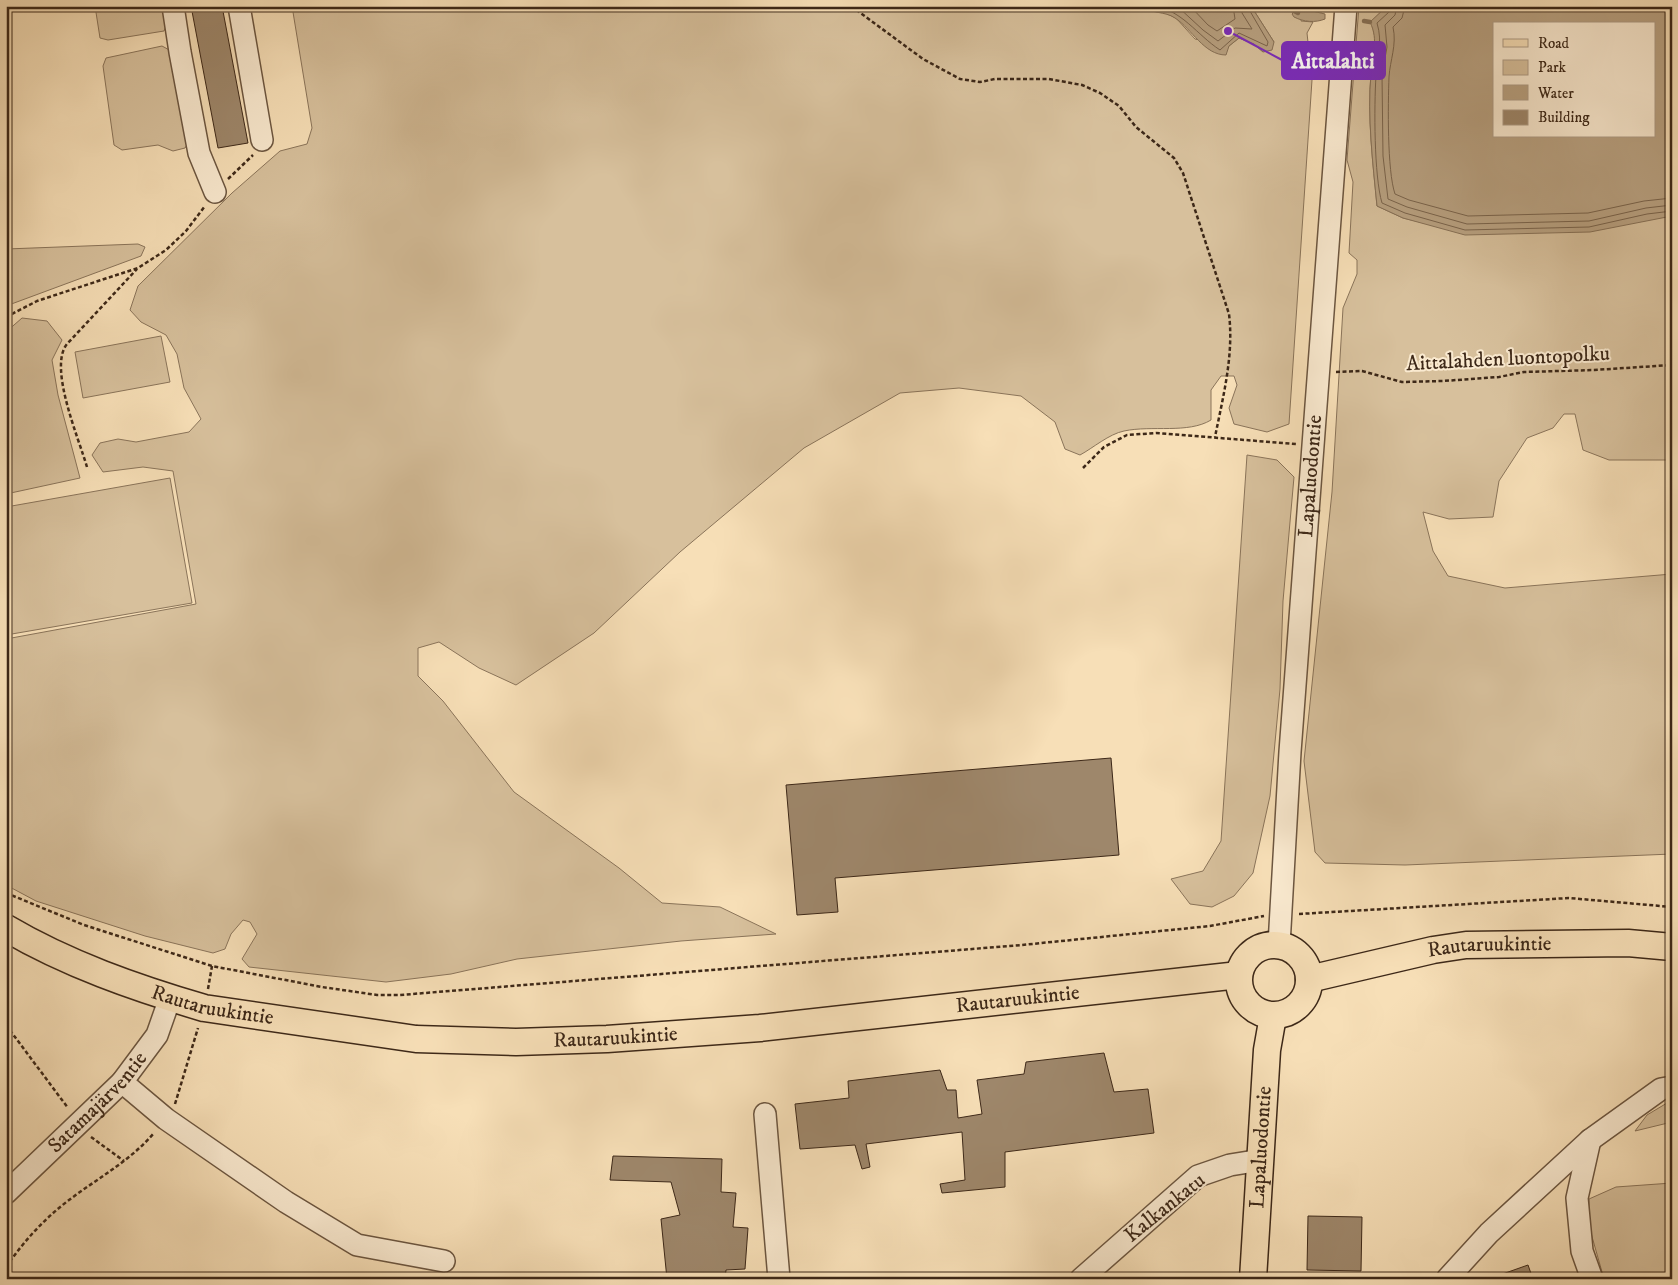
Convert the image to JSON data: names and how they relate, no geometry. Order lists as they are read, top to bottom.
{
  "streets": {
    "main road": ["Lapaluodontie", "Rautaruukintie"],
    "street": ["Satamajärventie", "Kalkankatu"],
    "path": ["Aittalahden luontopolku"]
  },
  "crossings": [
    ["Aittalahden luontopolku", "Lapaluodontie"],
    ["Lapaluodontie", "Rautaruukintie"],
    ["Lapaluodontie", "Kalkankatu"],
    ["Rautaruukintie", "Satamajärventie"]
  ],
  "places": ["Aittalahti"],
  "legend": [
    "Road",
    "Park",
    "Water",
    "Building"
  ]
}
